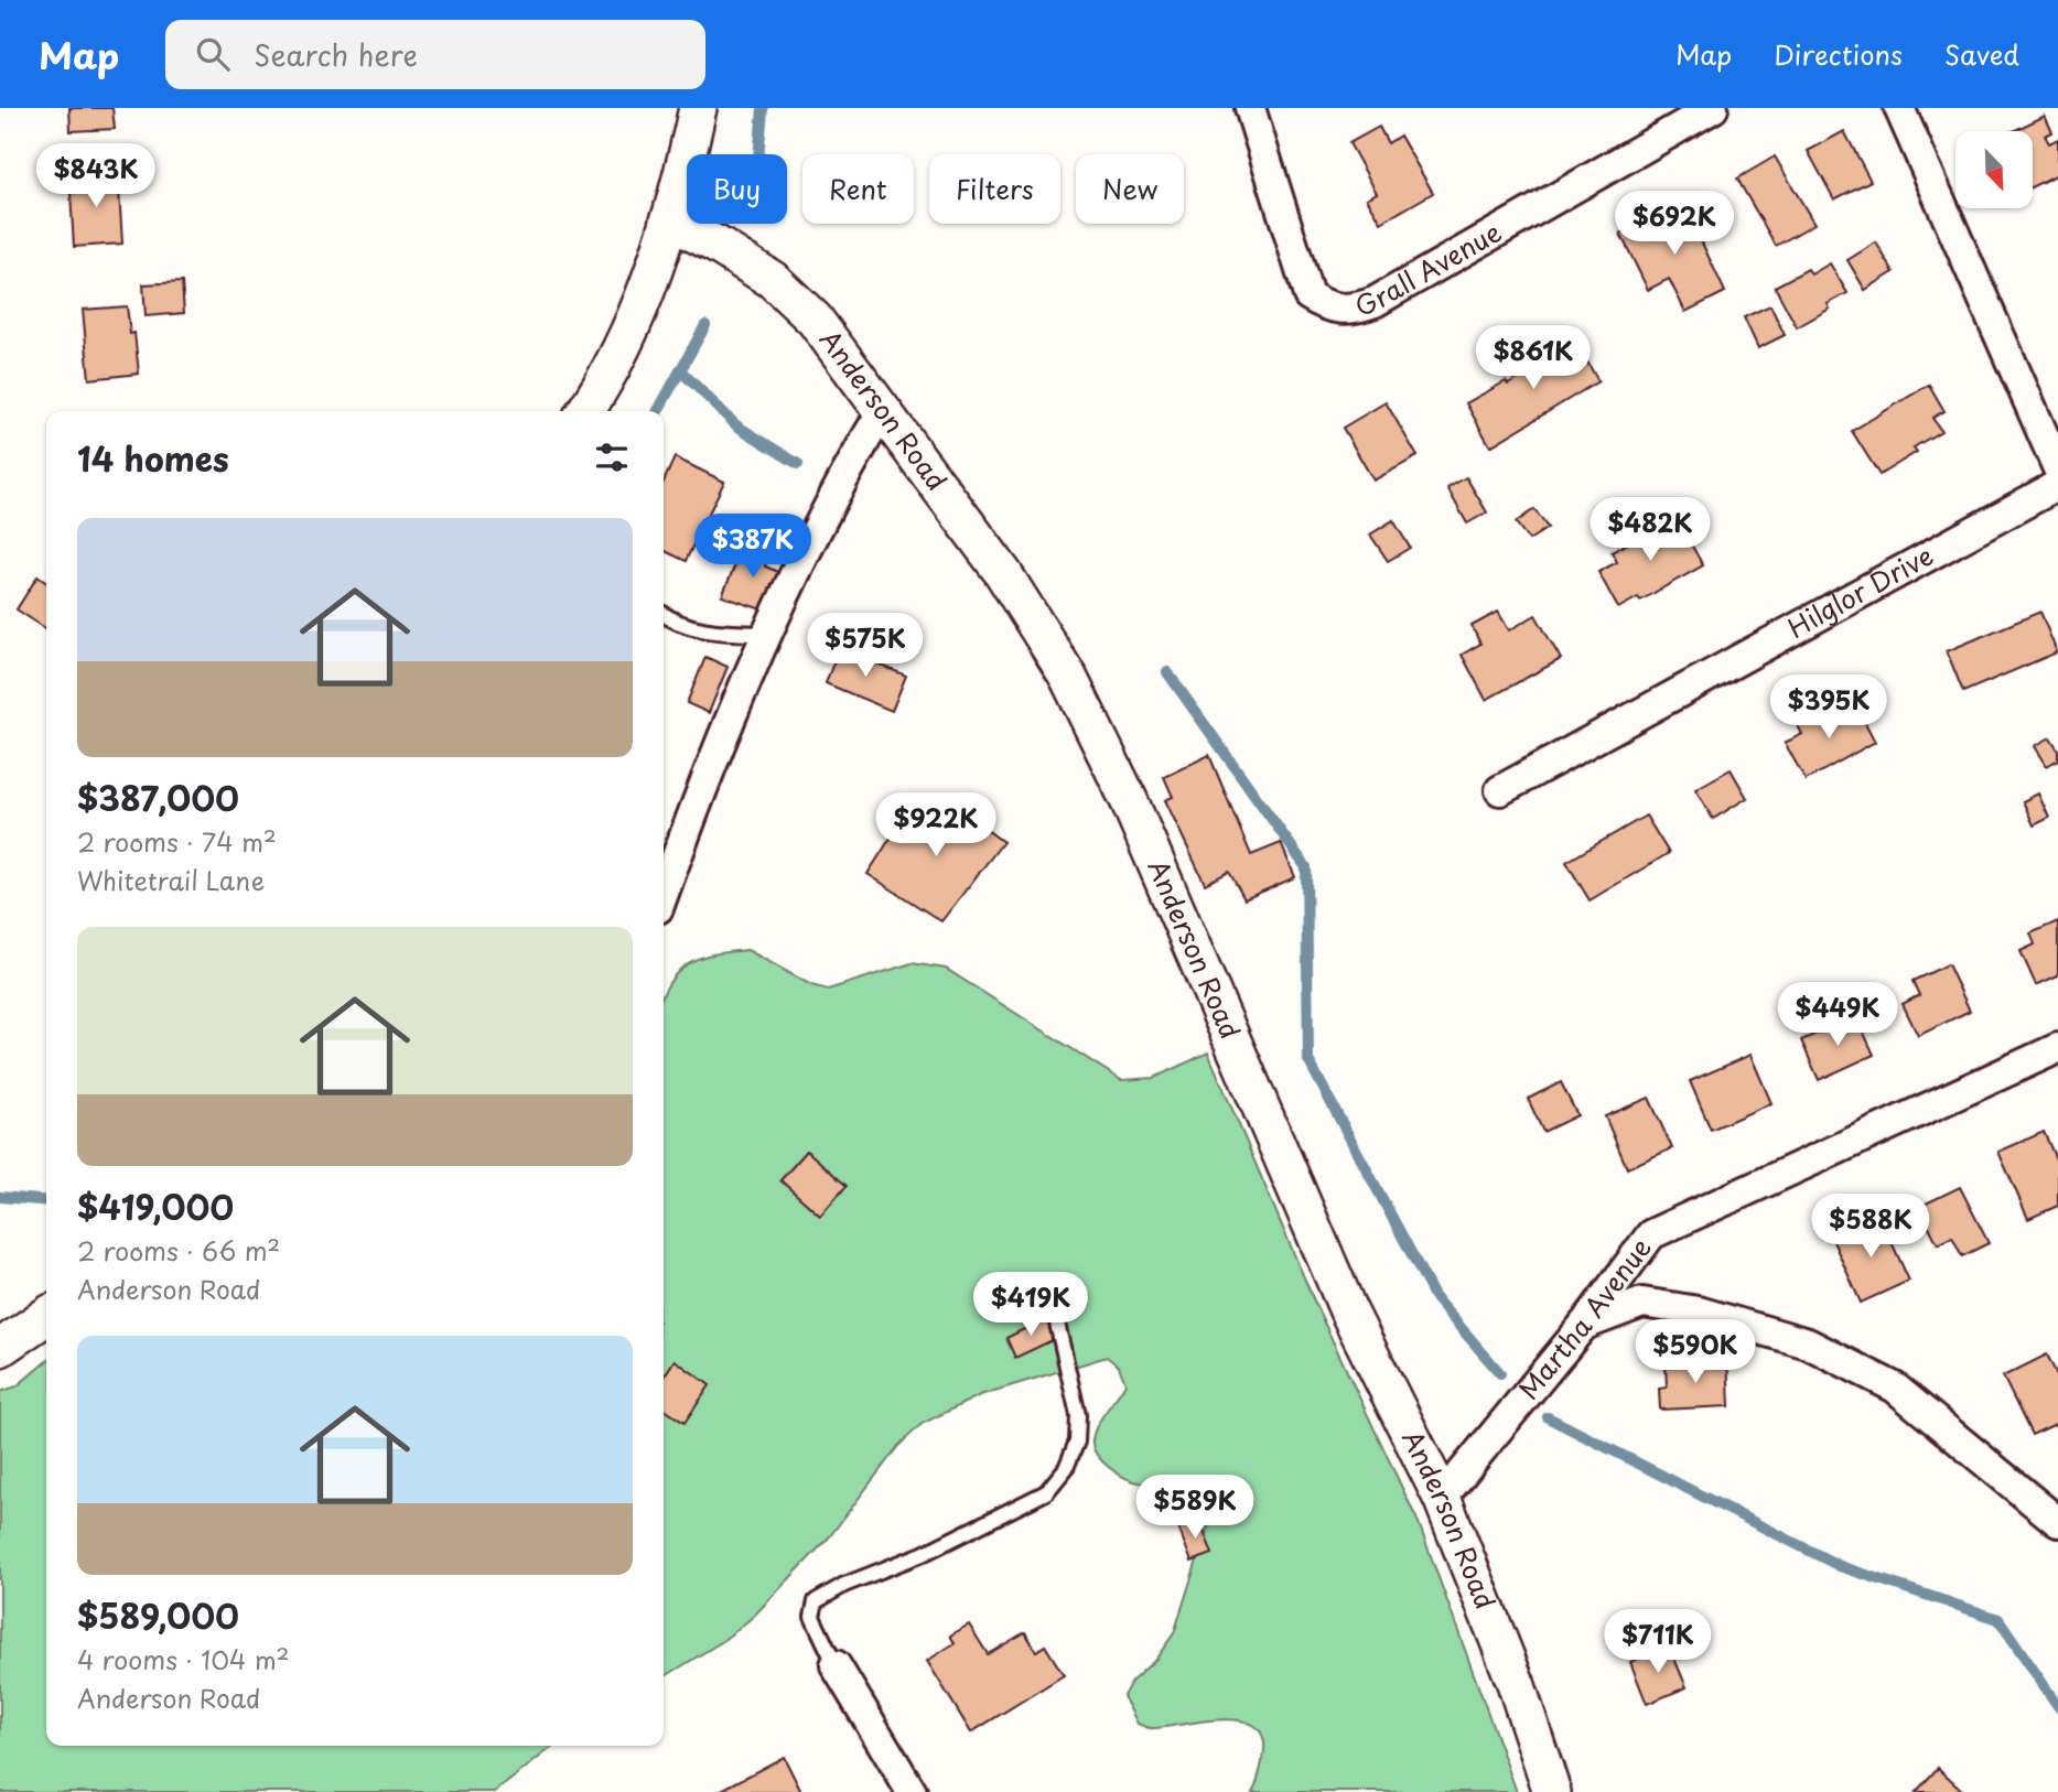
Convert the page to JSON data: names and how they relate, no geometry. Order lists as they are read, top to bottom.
{
  "streets": {
    "street": [
      "Grall Avenue",
      "Anderson Road",
      "Hilglor Drive",
      "Martha Avenue"
    ]
  },
  "crossings": [
    ["Anderson Road", "Martha Avenue"]
  ],
  "north": "bottom right",
  "page": {
    "header": "Map",
    "search": "Search here",
    "nav": ["Map", "Directions", "Saved"],
    "price": [
      "$843K",
      "$692K",
      "$861K",
      "$482K",
      "$387K",
      "$575K",
      "$395K",
      "$922K",
      "$449K",
      "$588K",
      "$419K",
      "$590K",
      "$589K",
      "$711K"
    ],
    "chip": [
      "Buy",
      "Rent",
      "Filters",
      "New"
    ],
    "heading": "14 homes",
    "list": [
      {
        "name": "$387,000",
        "note": "2 rooms · 74 m² · Whitetrail Lane"
      },
      {
        "name": "$419,000",
        "note": "2 rooms · 66 m² · Anderson Road"
      },
      {
        "name": "$589,000",
        "note": "4 rooms · 104 m² · Anderson Road"
      }
    ]
  }
}
